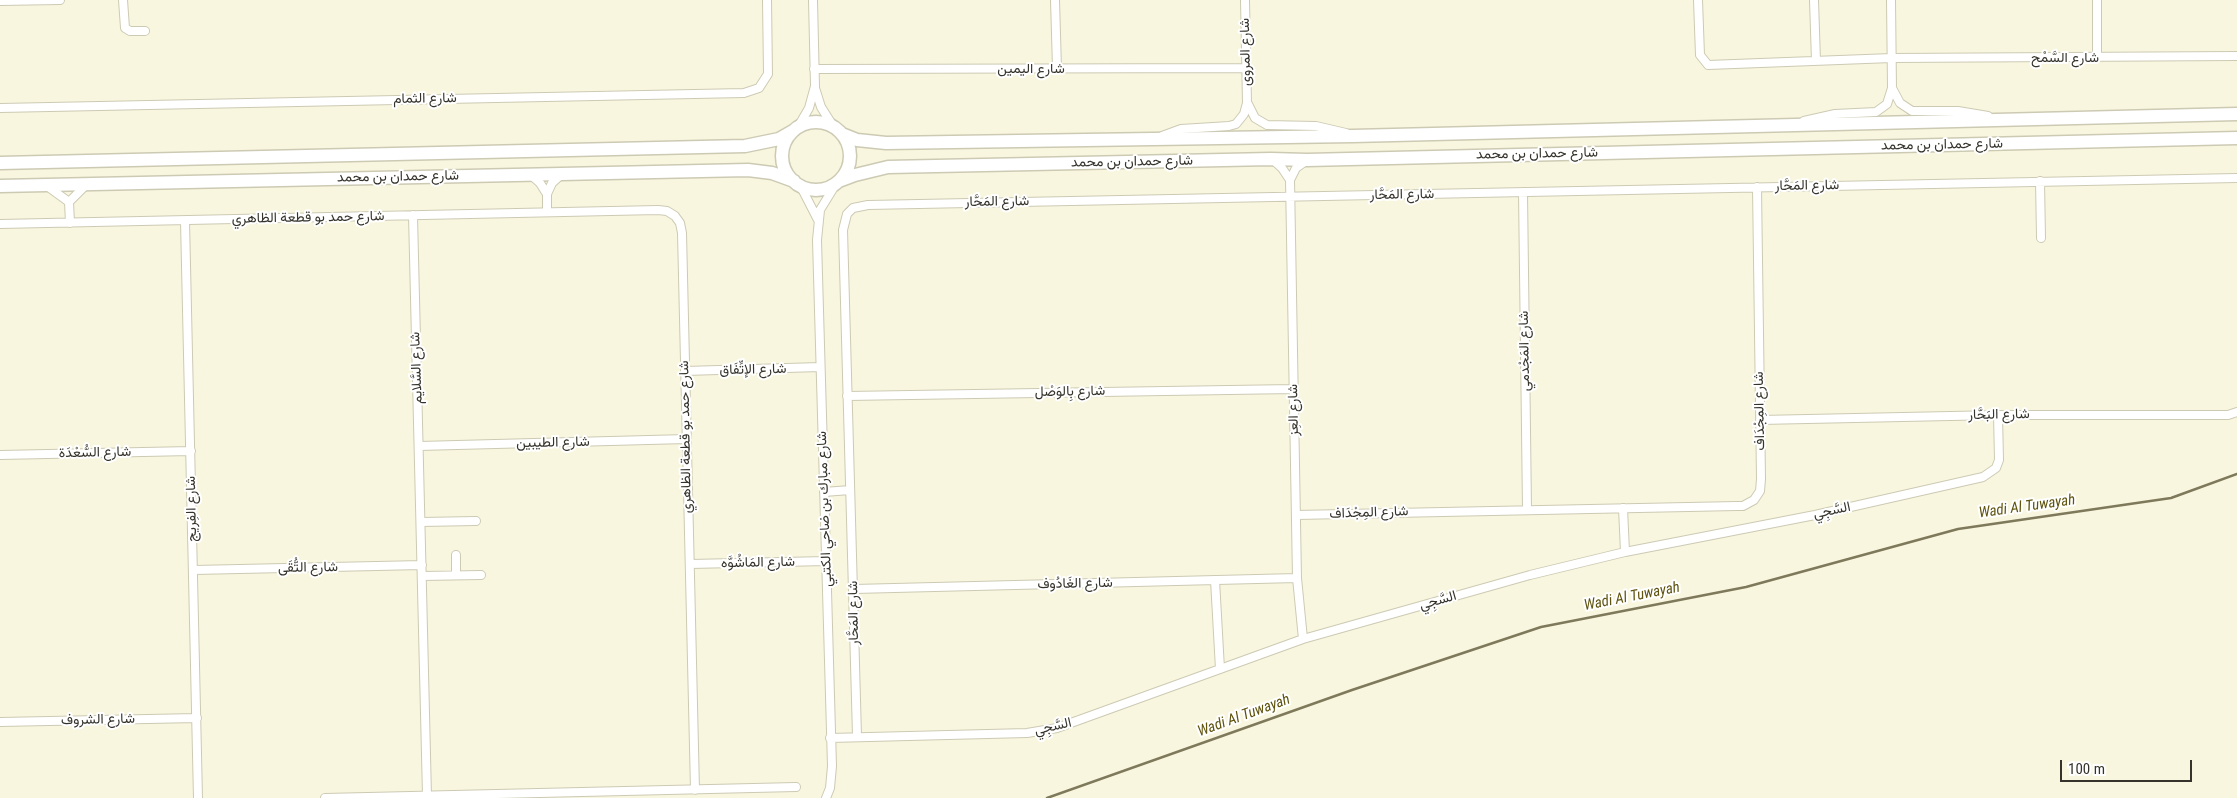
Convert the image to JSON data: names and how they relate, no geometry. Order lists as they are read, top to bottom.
{
  "streets": {
    "main road": ["شارع حمدان بن محمد"],
    "street": [
      "شارع المروى",
      "شارع السَّمْح",
      "شارع اليمين",
      "شارع الثمام",
      "شارع المَحَّار",
      "شارع حمد بو قطعة الظاهري",
      "شارع المَجْدمي",
      "شارع السَّلايم",
      "شارع الإتِّفَاق",
      "شارع بِالوَصْل",
      "شارع العِز",
      "شارع المِجْدَاف",
      "شارع البَحَّار",
      "شارع الطيبين",
      "شارع السُّعْدَة",
      "شارع الفِريج",
      "شارع مبارك بن ضاحي الكتبي",
      "السَّجِي",
      "شارع المَاشُوَّه",
      "شارع التُّقَى",
      "شارع الغَادُوف",
      "شارع الشروف"
    ]
  },
  "crossings": [
    ["شارع المروى", "شارع اليمين"],
    ["شارع المروى", "شارع حمدان بن محمد"],
    ["شارع حمدان بن محمد", "شارع مبارك بن ضاحي الكتبي"],
    ["شارع المَحَّار", "شارع المَجْدمي"],
    ["شارع المَحَّار", "شارع بِالوَصْل"],
    ["شارع المَحَّار", "شارع العِز"],
    ["شارع المَحَّار", "شارع المِجْدَاف"],
    ["شارع المَحَّار", "السَّجِي"],
    ["شارع المَحَّار", "شارع الغَادُوف"],
    ["شارع حمد بو قطعة الظاهري", "شارع السَّلايم"],
    ["شارع حمد بو قطعة الظاهري", "شارع الإتِّفَاق"],
    ["شارع حمد بو قطعة الظاهري", "شارع الطيبين"],
    ["شارع حمد بو قطعة الظاهري", "شارع الفِريج"],
    ["شارع حمد بو قطعة الظاهري", "شارع المَاشُوَّه"],
    ["شارع المَجْدمي", "شارع المِجْدَاف"],
    ["شارع السَّلايم", "شارع الطيبين"],
    ["شارع السَّلايم", "شارع التُّقَى"],
    ["شارع الإتِّفَاق", "شارع مبارك بن ضاحي الكتبي"],
    ["شارع بِالوَصْل", "شارع العِز"],
    ["شارع العِز", "شارع المِجْدَاف"],
    ["شارع العِز", "السَّجِي"],
    ["شارع العِز", "شارع الغَادُوف"],
    ["شارع المِجْدَاف", "شارع البَحَّار"],
    ["شارع البَحَّار", "السَّجِي"],
    ["شارع السُّعْدَة", "شارع الفِريج"],
    ["شارع الفِريج", "شارع التُّقَى"],
    ["شارع الفِريج", "شارع الشروف"],
    ["شارع مبارك بن ضاحي الكتبي", "السَّجِي"],
    ["شارع مبارك بن ضاحي الكتبي", "شارع المَاشُوَّه"]
  ],
  "water": ["Wadi Al Tuwayah"],
  "scale_bar": "100 m"
}
